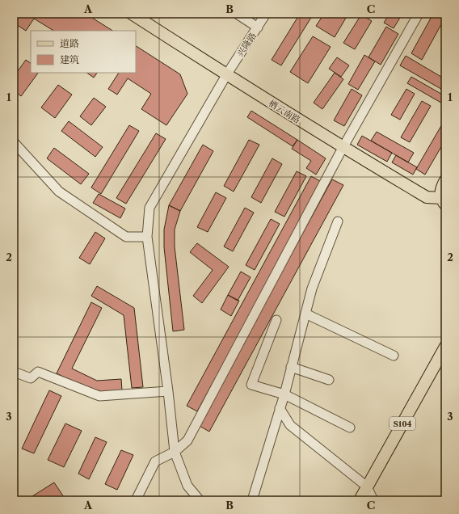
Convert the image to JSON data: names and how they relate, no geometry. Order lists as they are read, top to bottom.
{
  "streets": {
    "main road": ["栖云南路", "S104"],
    "street": ["兴隆路"]
  },
  "crossings": [
    ["兴隆路", "栖云南路"]
  ],
  "legend": ["道路", "建筑"],
  "grid": {
    "columns": ["A", "B", "C"],
    "rows": ["1", "2", "3"]
  }
}
